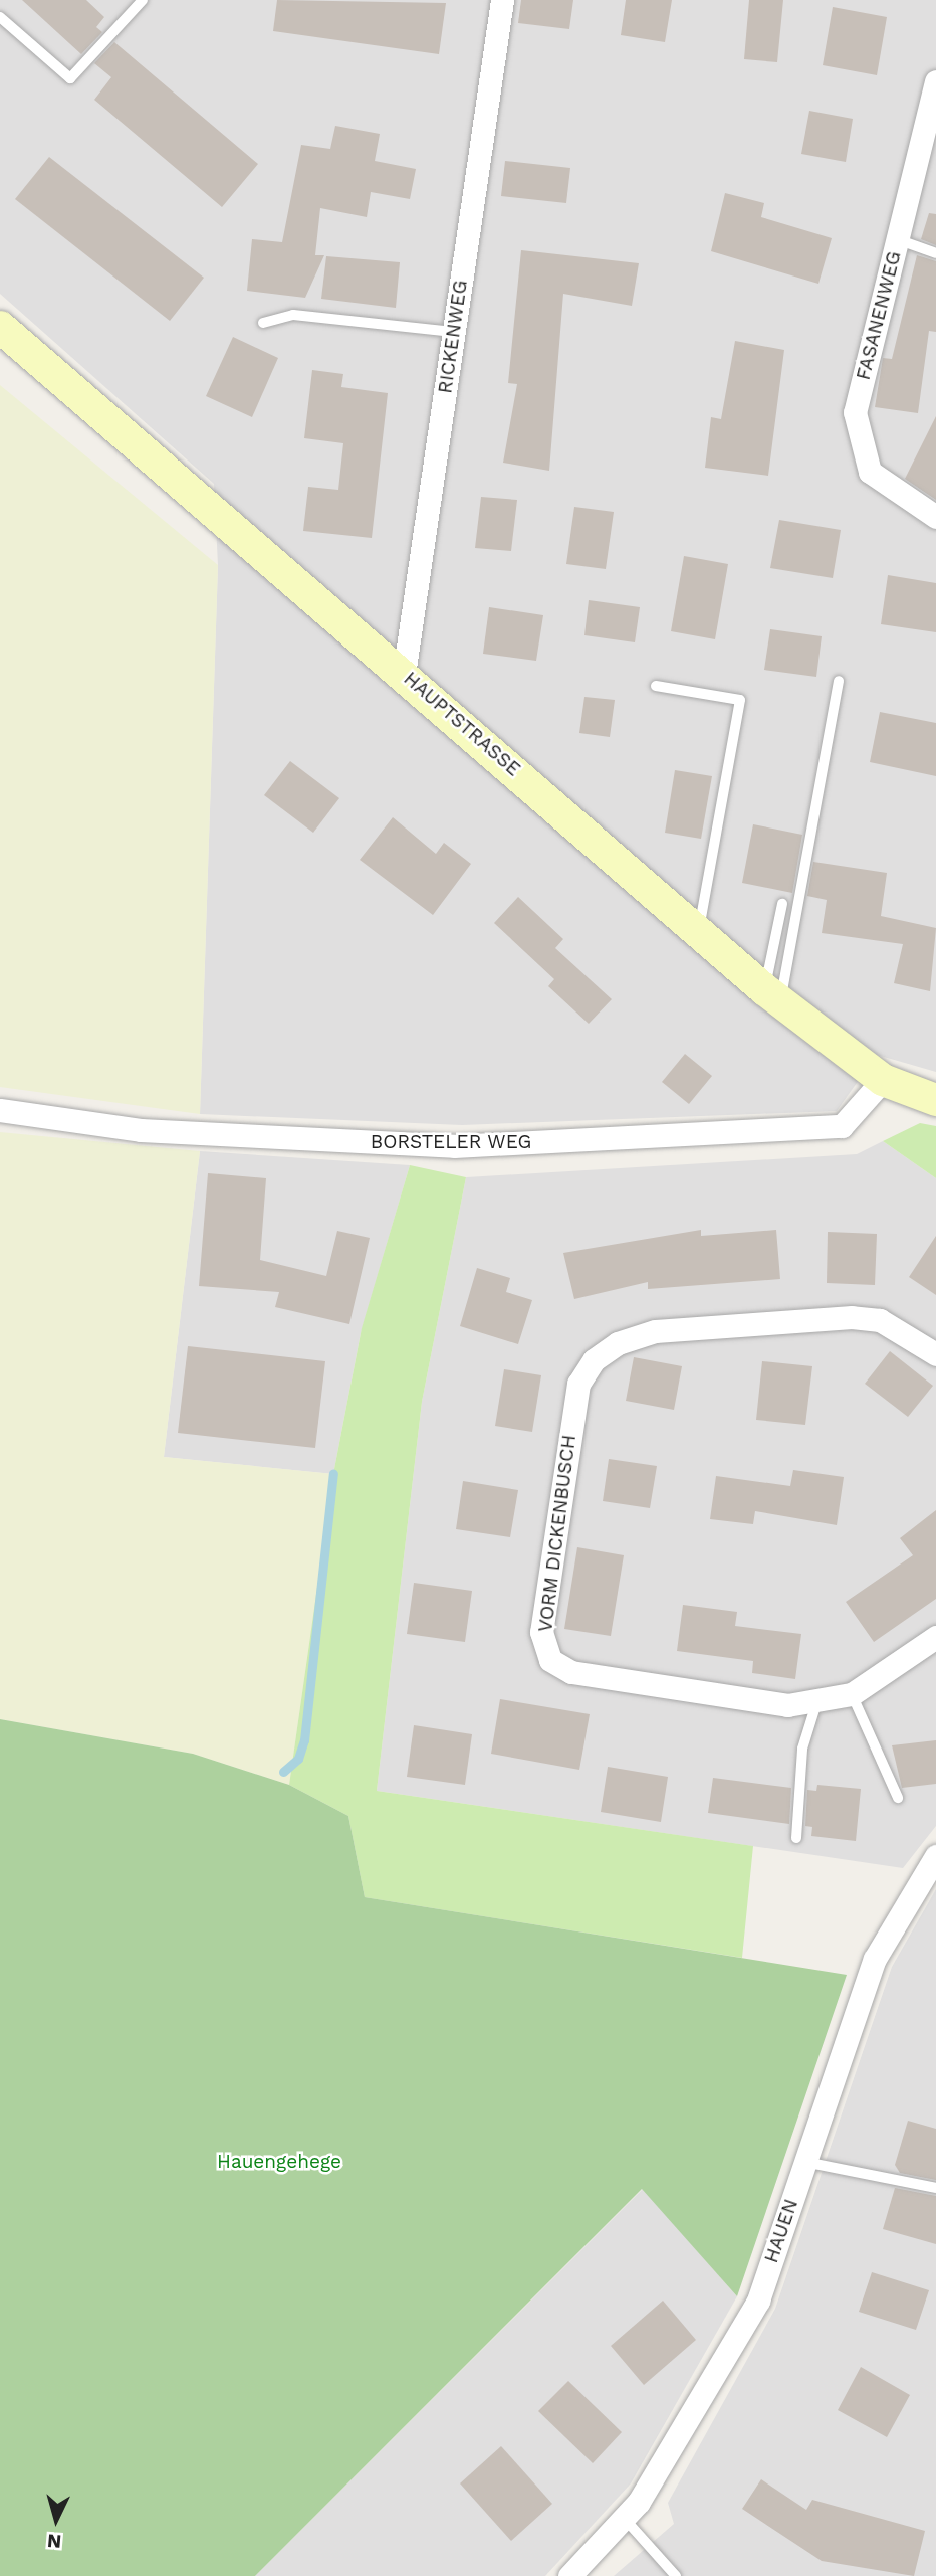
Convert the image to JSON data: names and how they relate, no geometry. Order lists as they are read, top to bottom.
{
  "streets": {
    "main road": ["HAUPTSTRASSE"],
    "street": [
      "FASANENWEG",
      "RICKENWEG",
      "BORSTELER WEG",
      "VORM DICKENBUSCH",
      "HAUEN"
    ]
  },
  "crossings": [
    ["RICKENWEG", "HAUPTSTRASSE"],
    ["HAUPTSTRASSE", "BORSTELER WEG"]
  ],
  "parks": ["Hauengehege"],
  "north": "bottom"
}
